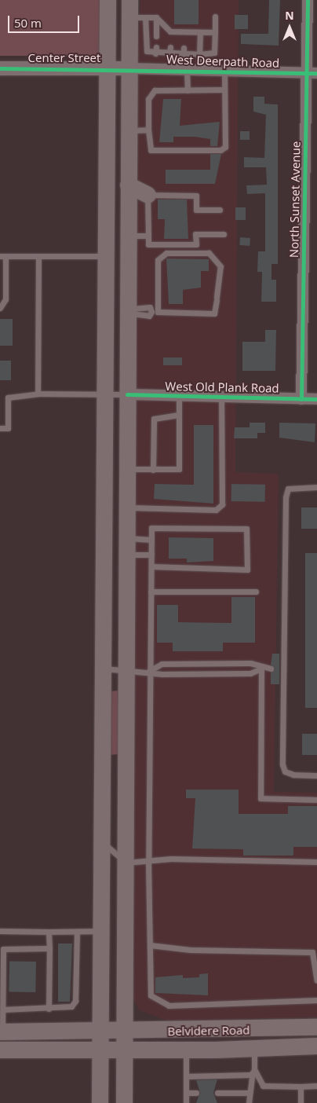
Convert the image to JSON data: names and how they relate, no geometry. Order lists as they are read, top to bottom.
{
  "streets": {
    "main road": ["Belvidere Road"],
    "street": [
      "Center Street",
      "West Deerpath Road",
      "North Sunset Avenue",
      "West Old Plank Road"
    ]
  },
  "crossings": [
    ["Center Street", "West Deerpath Road"],
    ["West Deerpath Road", "North Sunset Avenue"],
    ["North Sunset Avenue", "West Old Plank Road"]
  ],
  "scale_bar": "50 m",
  "north": "top"
}
